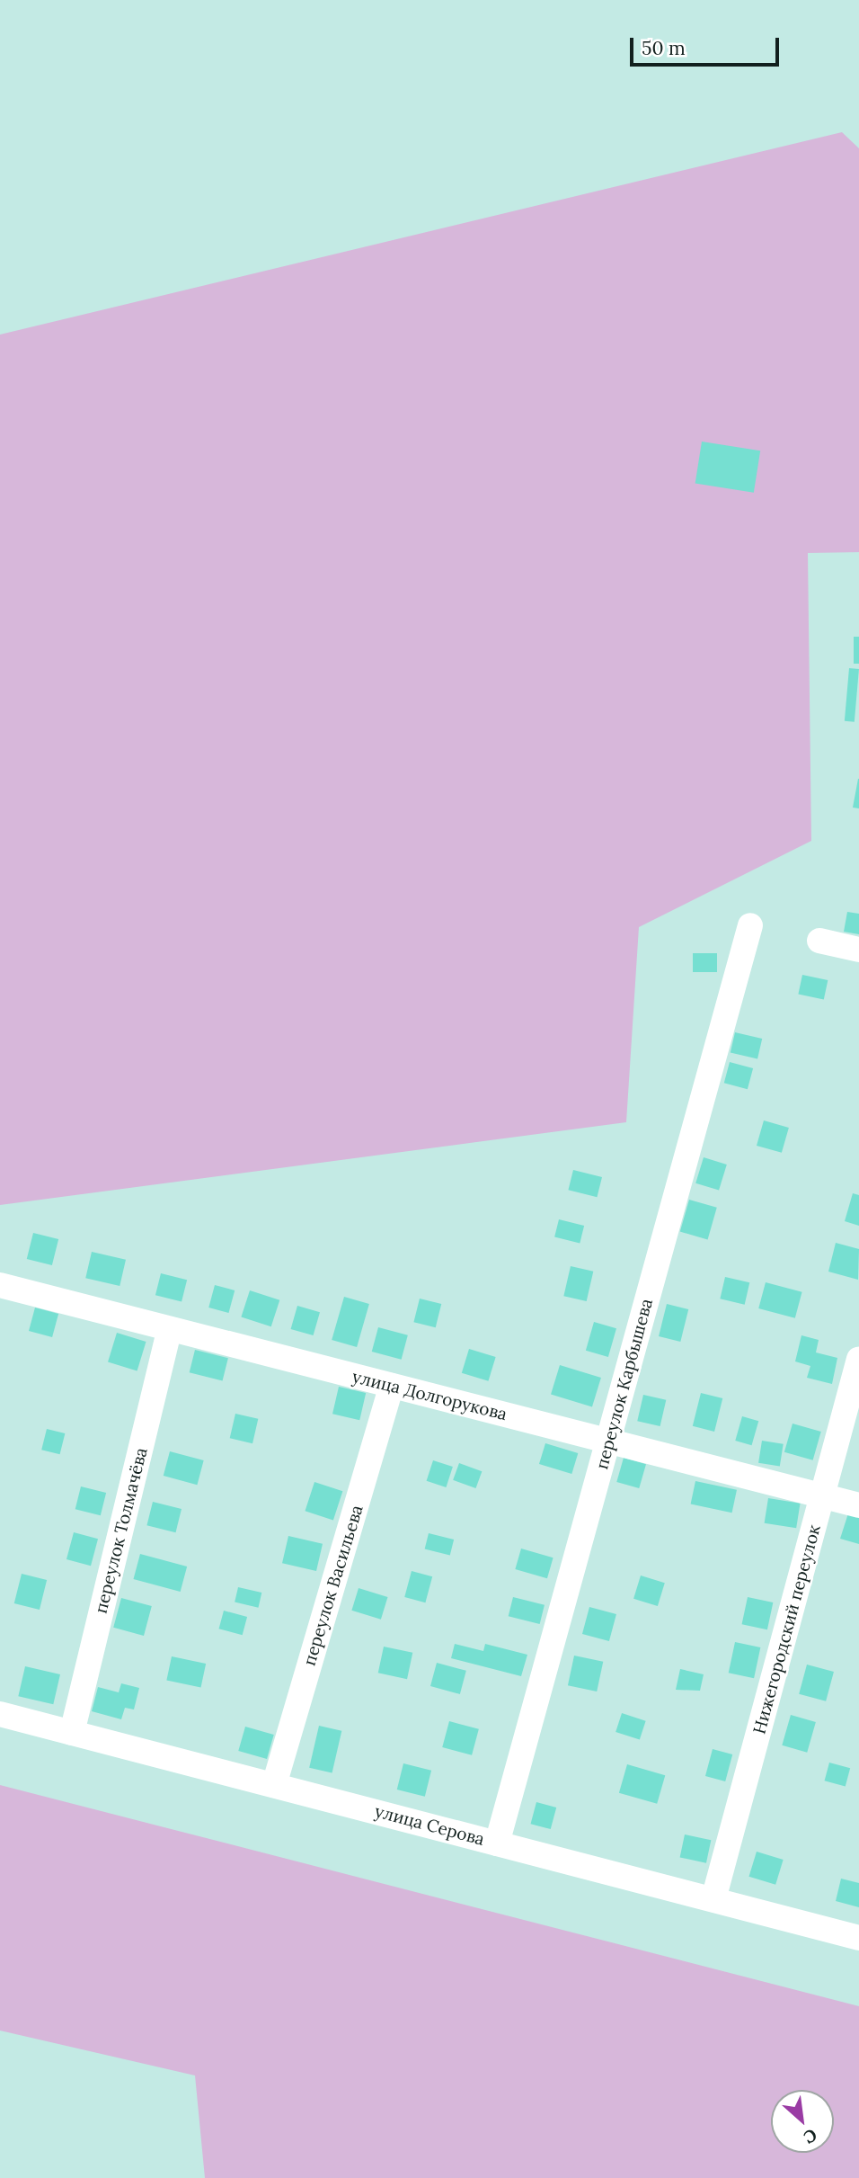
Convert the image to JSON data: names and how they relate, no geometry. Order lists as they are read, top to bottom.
{
  "streets": {
    "street": [
      "переулок Карбышева",
      "улица Долгорукова",
      "переулок Толмачёва",
      "переулок Васильева",
      "Нижегородский переулок",
      "улица Серова"
    ]
  },
  "crossings": [
    ["переулок Карбышева", "улица Долгорукова"],
    ["переулок Карбышева", "улица Серова"],
    ["улица Долгорукова", "переулок Толмачёва"],
    ["улица Долгорукова", "переулок Васильева"],
    ["улица Долгорукова", "Нижегородский переулок"],
    ["переулок Толмачёва", "улица Серова"],
    ["переулок Васильева", "улица Серова"],
    ["Нижегородский переулок", "улица Серова"]
  ],
  "scale_bar": "50 m",
  "north": "bottom right"
}
